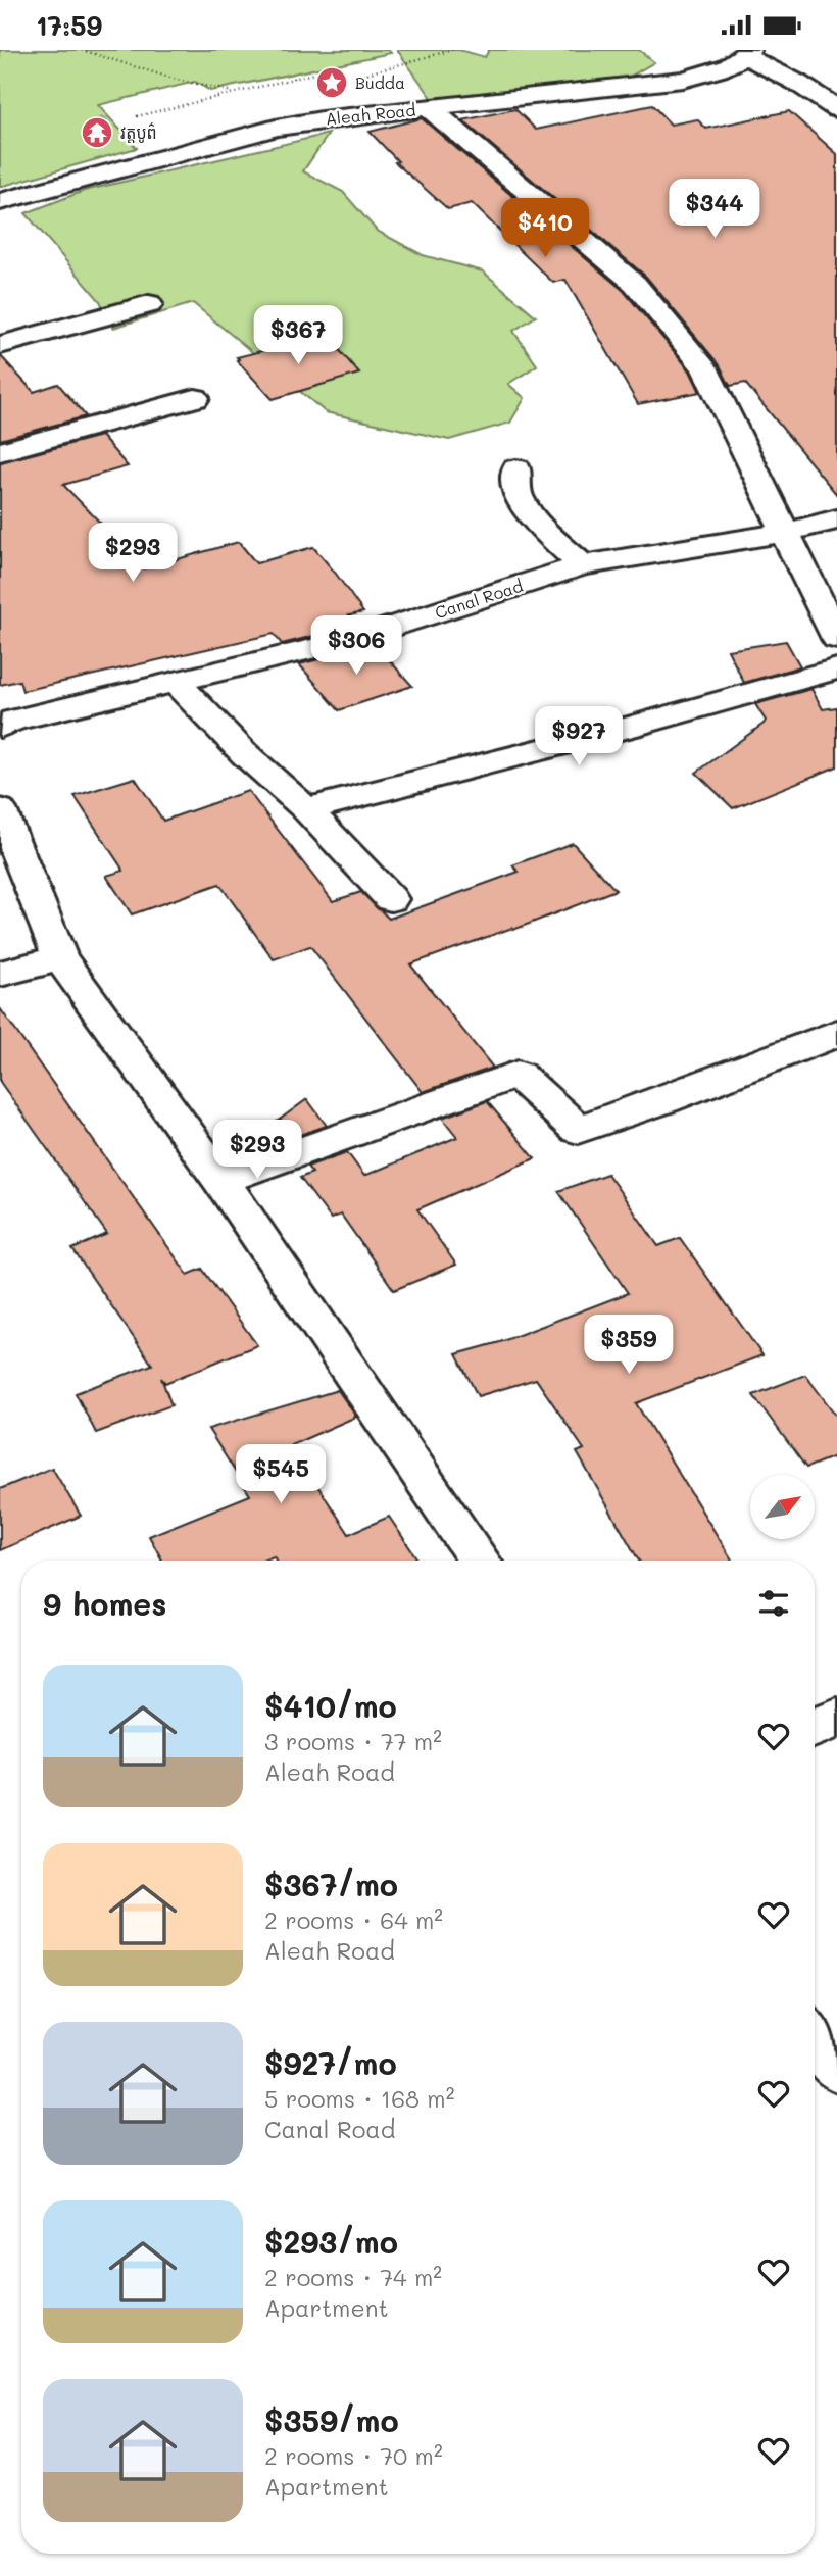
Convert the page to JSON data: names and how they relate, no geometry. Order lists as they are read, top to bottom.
{
  "streets": {
    "street": ["Aleah Road", "Canal Road"]
  },
  "places": {
    "place": ["Budda"],
    "temple": ["វត្តបូព៌"]
  },
  "north": "top right",
  "page": {
    "status": "17:59",
    "price": [
      "$344",
      "$410",
      "$367",
      "$293",
      "$306",
      "$927",
      "$293",
      "$359",
      "$545"
    ],
    "heading": "9 homes",
    "list": [
      {
        "name": "$410/mo",
        "note": "3 rooms · 77 m² · Aleah Road"
      },
      {
        "name": "$367/mo",
        "note": "2 rooms · 64 m² · Aleah Road"
      },
      {
        "name": "$927/mo",
        "note": "5 rooms · 168 m² · Canal Road"
      },
      {
        "name": "$293/mo",
        "note": "2 rooms · 74 m² · Apartment"
      },
      {
        "name": "$359/mo",
        "note": "2 rooms · 70 m² · Apartment"
      }
    ]
  }
}
